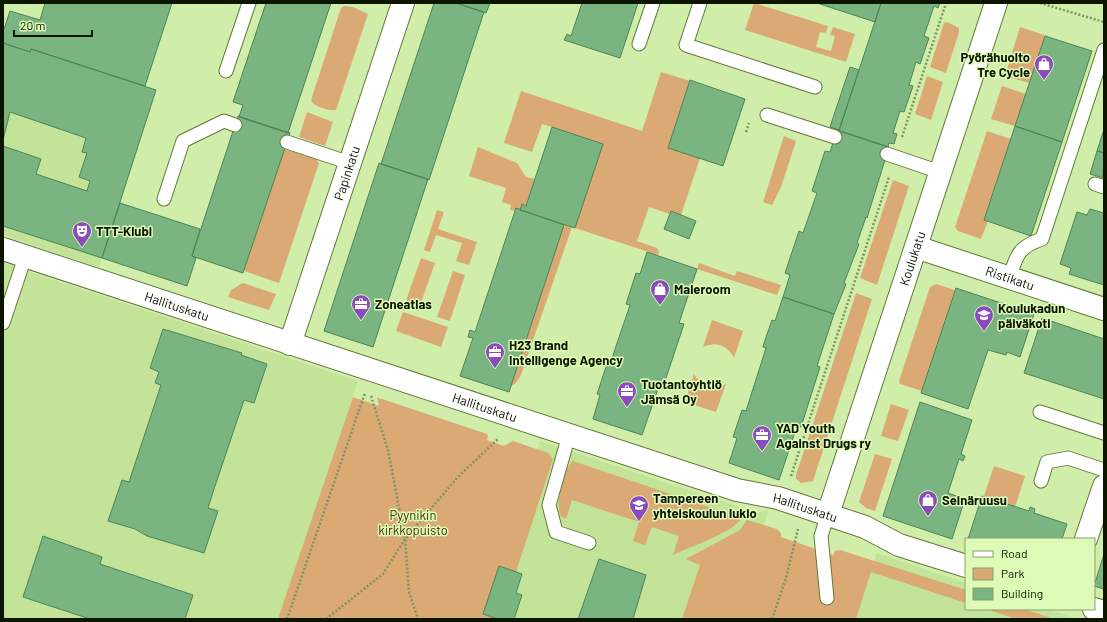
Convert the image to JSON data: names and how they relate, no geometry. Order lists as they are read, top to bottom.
{
  "streets": {
    "street": [
      "Papinkatu",
      "Koulukatu",
      "Ristikatu",
      "Hallituskatu"
    ]
  },
  "crossings": [
    ["Papinkatu", "Hallituskatu"],
    ["Koulukatu", "Ristikatu"],
    ["Koulukatu", "Hallituskatu"]
  ],
  "parks": ["Pyynikin kirkkopuisto"],
  "places": {
    "shop": ["Pyörähuolto Tre Cycle", "Maleroom", "Seinäruusu"],
    "theatre": ["TTT-Klubi"],
    "office": [
      "Zoneatlas",
      "H23 Brand Intelligenge Agency",
      "Tuotantoyhtiö Jämsä Oy",
      "YAD Youth Against Drugs ry"
    ],
    "school or university": ["Koulukadun päiväkoti", "Tampereen yhteiskoulun lukio"]
  },
  "legend": ["Road", "Park", "Building"],
  "scale_bar": "20 m"
}
